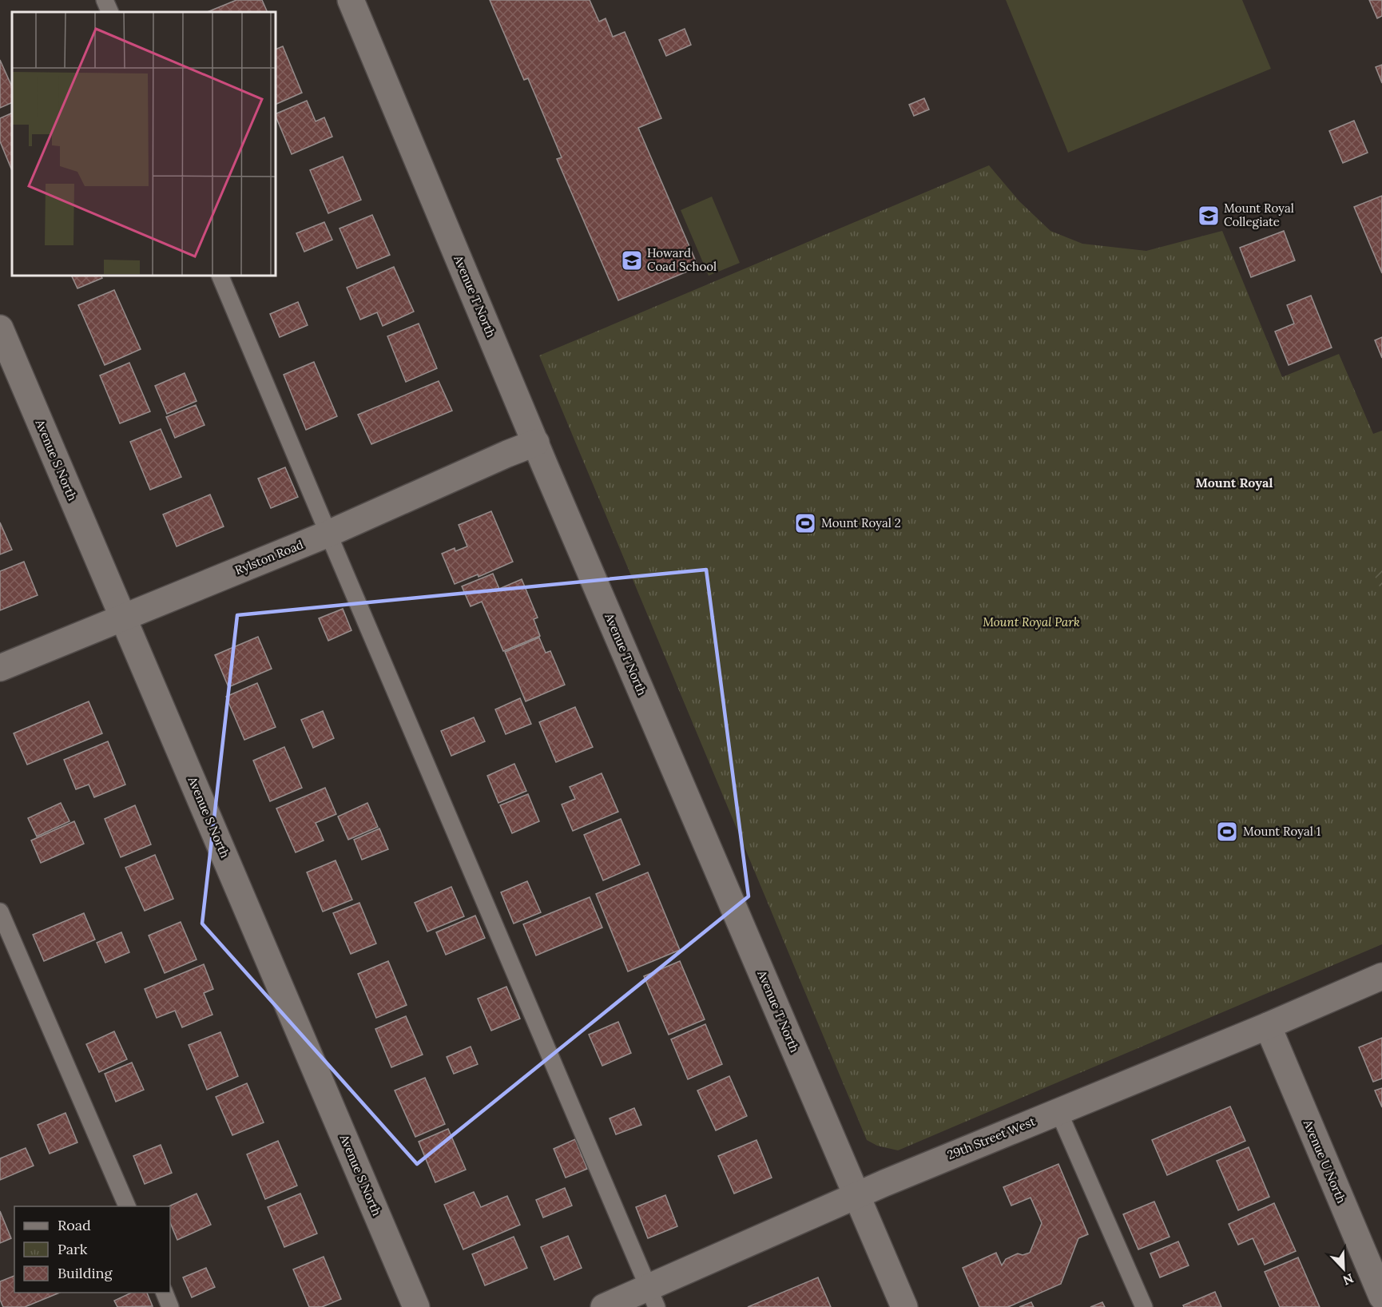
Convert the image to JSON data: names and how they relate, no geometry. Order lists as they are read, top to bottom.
{
  "streets": {
    "street": [
      "Avenue T North",
      "Avenue S North",
      "Rylston Road",
      "29th Street West",
      "Avenue U North"
    ]
  },
  "crossings": [
    ["Avenue T North", "Rylston Road"],
    ["Avenue T North", "29th Street West"],
    ["Avenue S North", "Rylston Road"],
    ["29th Street West", "Avenue U North"]
  ],
  "districts": ["Mount Royal"],
  "parks": ["Mount Royal Park"],
  "places": {
    "school or university": ["Mount Royal Collegiate", "Howard Coad School"],
    "sports": ["Mount Royal 2", "Mount Royal 1"]
  },
  "legend": ["Road", "Park", "Building"],
  "north": "bottom right"
}
